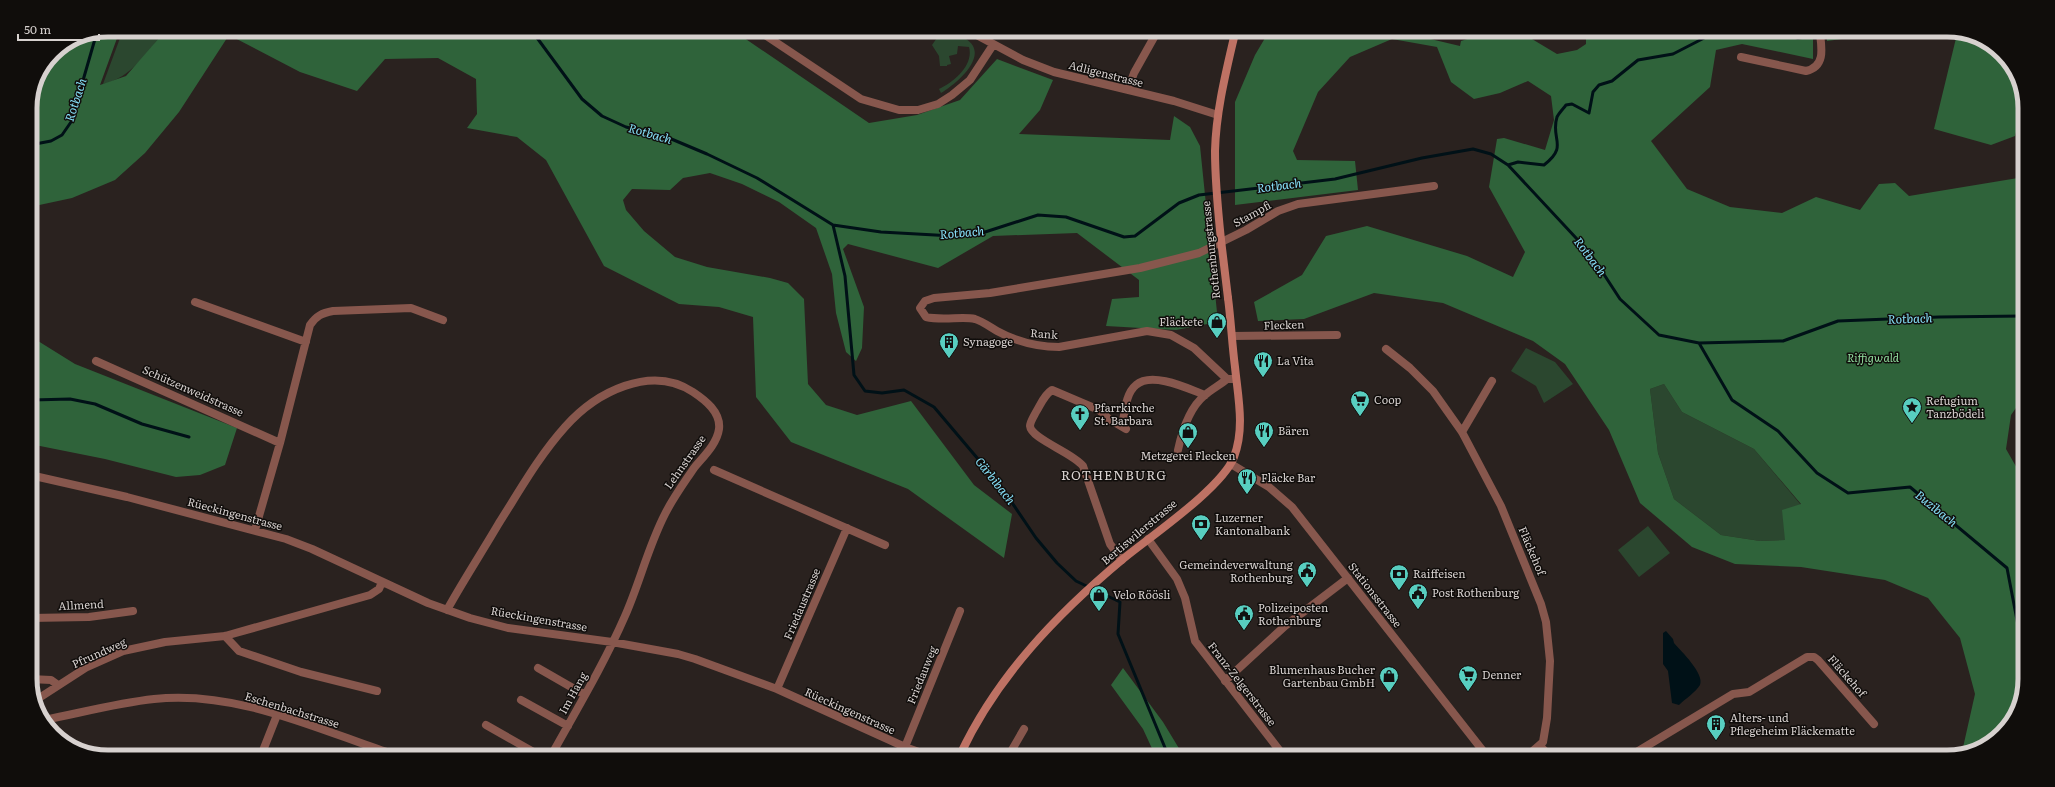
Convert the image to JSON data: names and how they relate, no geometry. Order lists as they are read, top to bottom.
{
  "streets": {
    "main road": ["Rothenburgstrasse", "Bertiswilerstrasse"],
    "street": [
      "Adligenstrasse",
      "Stampfi",
      "Flecken",
      "Rank",
      "Schützenweidstrasse",
      "Lehnstrasse",
      "Rüeckingenstrasse",
      "Fläckehof",
      "Stationsstrasse",
      "Friedaustrasse",
      "Allmend",
      "Pfrundweg",
      "Friedauweg",
      "Franz-Zelgerstrasse",
      "Im Hang",
      "Eschenbachstrasse"
    ]
  },
  "crossings": [
    ["Adligenstrasse", "Rothenburgstrasse"],
    ["Stampfi", "Rank"],
    ["Rothenburgstrasse", "Flecken"],
    ["Rothenburgstrasse", "Rank"],
    ["Rothenburgstrasse", "Bertiswilerstrasse"],
    ["Rothenburgstrasse", "Stationsstrasse"],
    ["Lehnstrasse", "Rüeckingenstrasse"],
    ["Lehnstrasse", "Im Hang"],
    ["Rüeckingenstrasse", "Friedaustrasse"],
    ["Rüeckingenstrasse", "Pfrundweg"],
    ["Rüeckingenstrasse", "Friedauweg"],
    ["Rüeckingenstrasse", "Im Hang"],
    ["Bertiswilerstrasse", "Stationsstrasse"],
    ["Bertiswilerstrasse", "Franz-Zelgerstrasse"]
  ],
  "districts": ["ROTHENBURG"],
  "water": ["Rotbach", "Gärbibach", "Buzibach"],
  "parks": ["Riffigwald"],
  "places": {
    "shop": [
      "Fläckete",
      "Metzgerei Flecken",
      "Velo Röösli",
      "Blumenhaus Bucher Gartenbau GmbH"
    ],
    "building": ["Synagoge", "Alters- und Pflegeheim Fläckematte"],
    "restaurant": ["La Vita", "Bären", "Fläcke Bar"],
    "supermarket": ["Coop", "Denner"],
    "place": ["Refugium Tanzbödeli"],
    "church": ["Pfarrkirche St. Barbara"],
    "bank": ["Luzerner Kantonalbank", "Raiffeisen"],
    "public building": ["Gemeindeverwaltung Rothenburg", "Post Rothenburg", "Polizeiposten Rothenburg"]
  },
  "scale_bar": "50 m"
}
